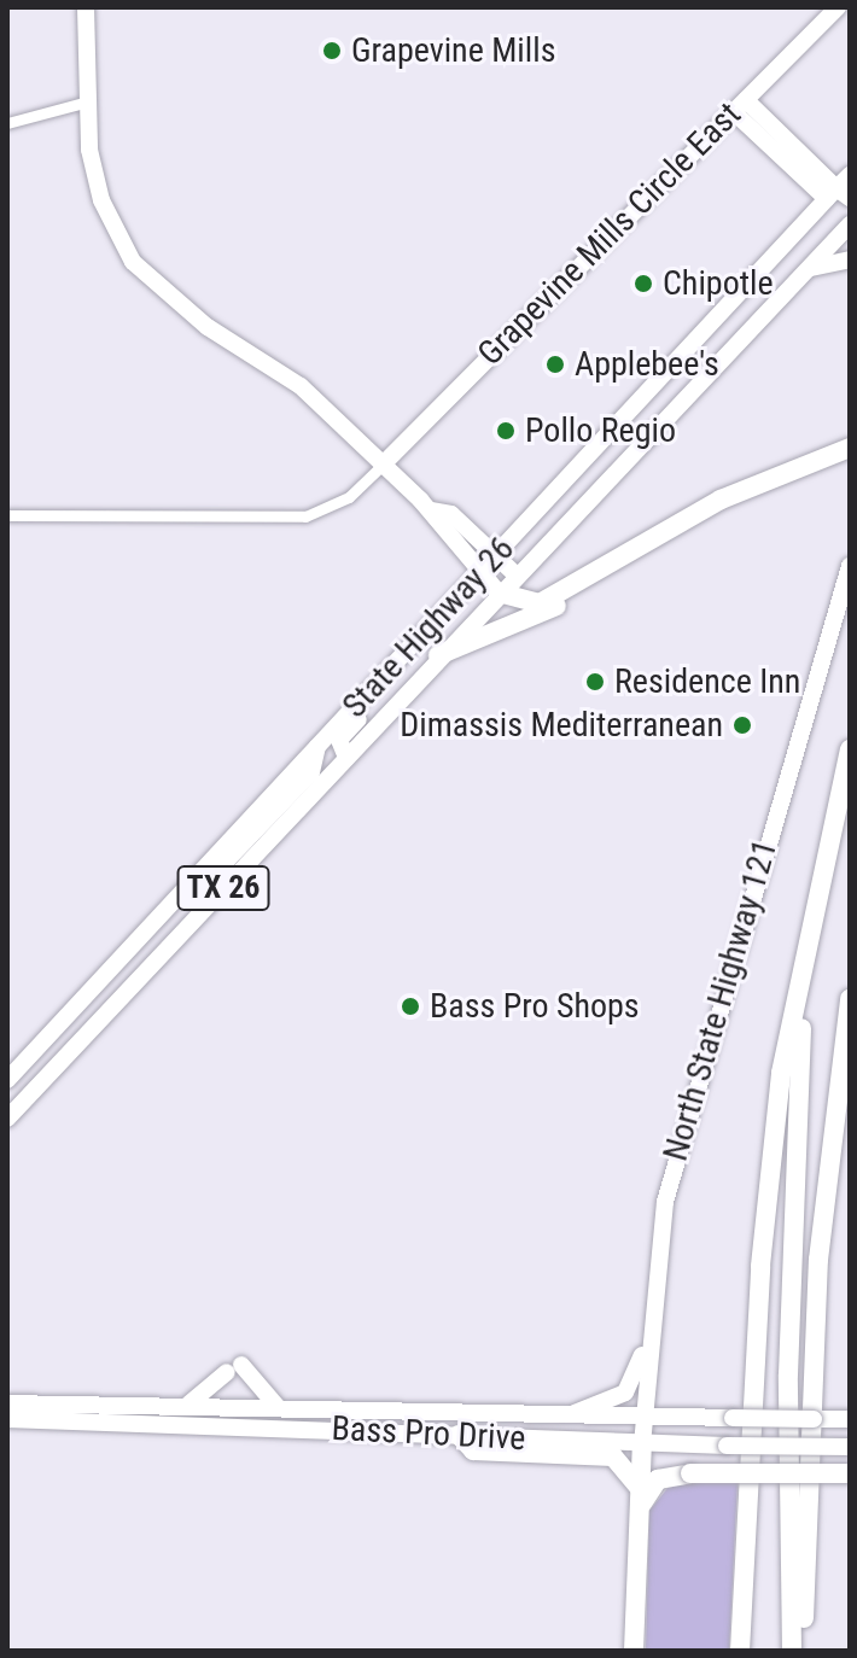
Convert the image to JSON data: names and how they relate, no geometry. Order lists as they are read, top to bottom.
{
  "streets": {
    "main road": [
      "Grapevine Mills Circle East",
      "State Highway 26",
      "TX 26",
      "North State Highway 121",
      "Bass Pro Drive"
    ]
  },
  "crossings": [
    ["North State Highway 121", "Bass Pro Drive"]
  ],
  "places": [
    "Grapevine Mills",
    "Chipotle",
    "Applebee's",
    "Pollo Regio",
    "Residence Inn",
    "Dimassis Mediterranean",
    "Bass Pro Shops"
  ]
}
